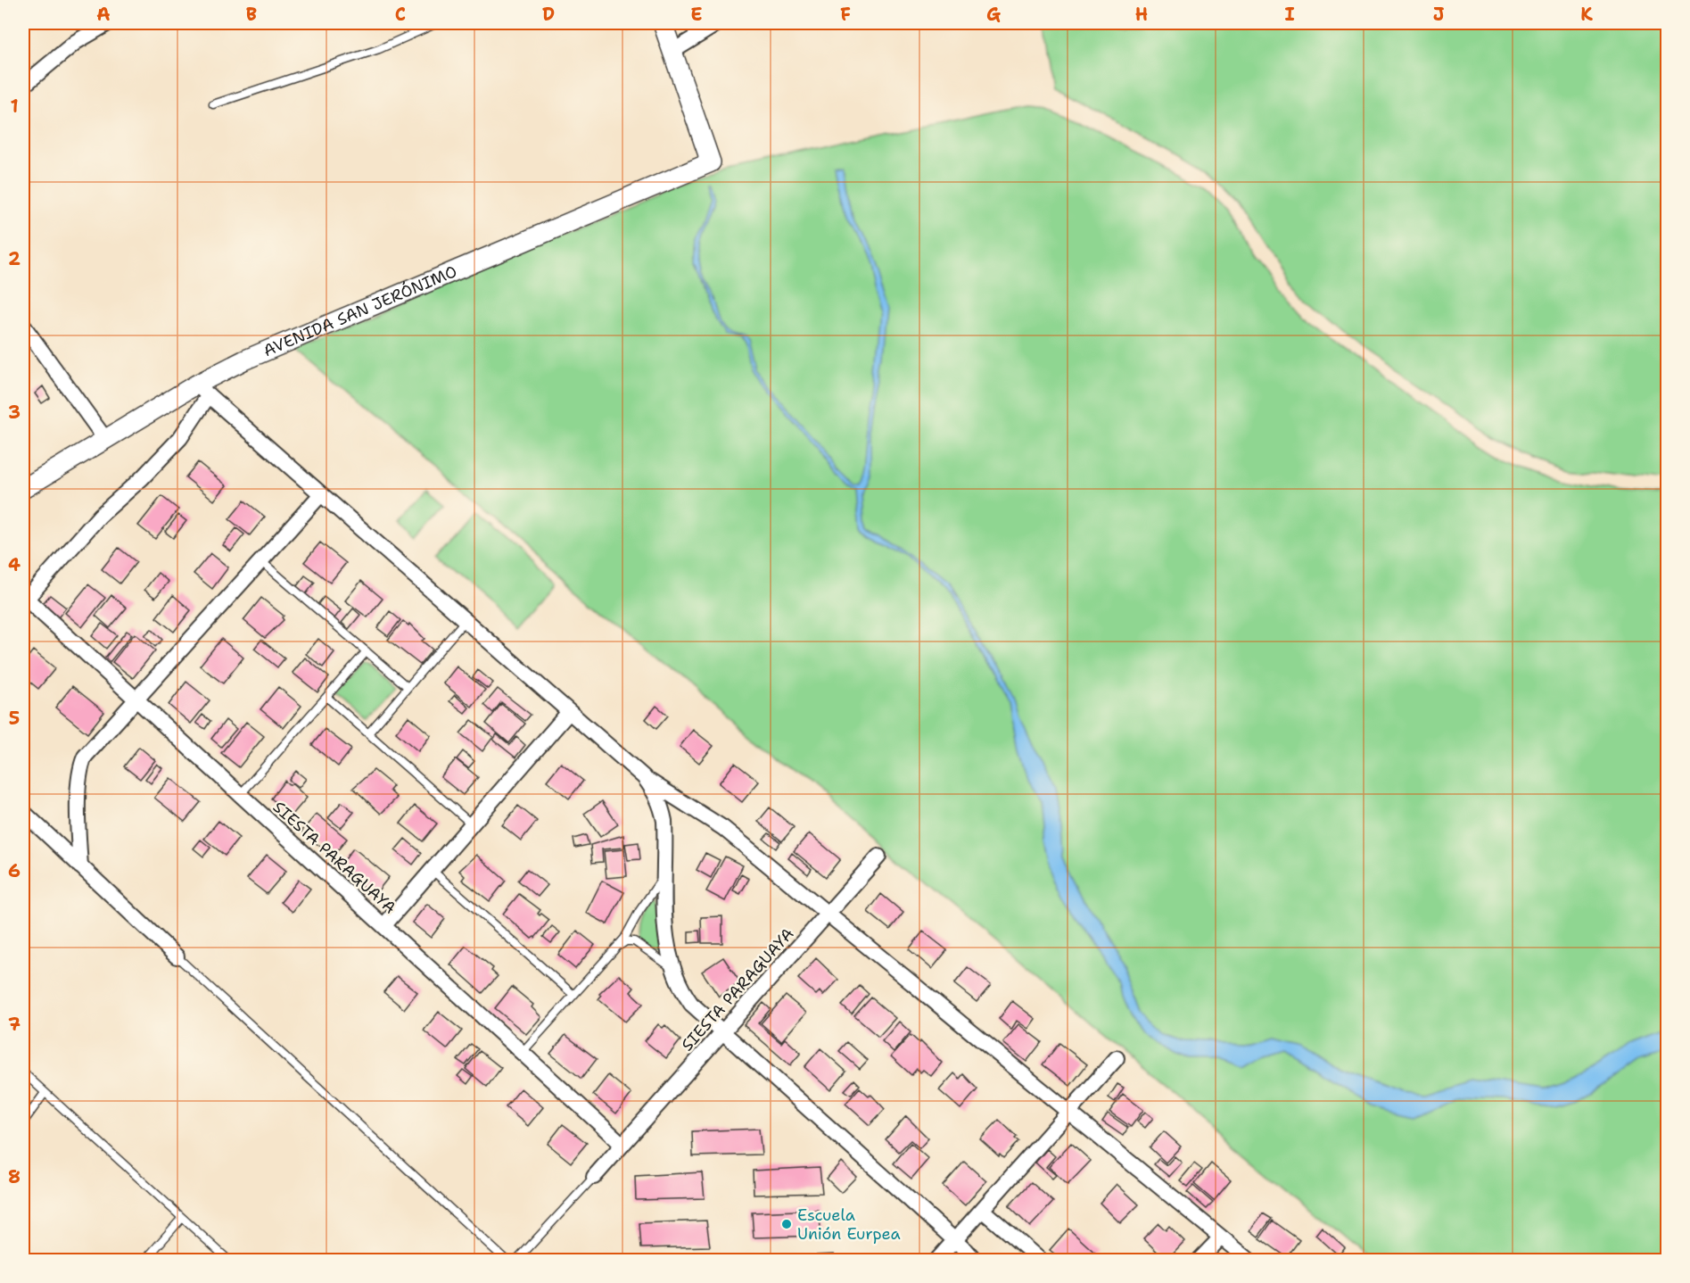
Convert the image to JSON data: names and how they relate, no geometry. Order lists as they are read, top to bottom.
{
  "streets": {
    "street": ["AVENIDA SAN JERÓNIMO", "SIESTA PARAGUAYA"]
  },
  "places": ["Escuela Unión Eurpea"],
  "grid": {
    "columns": [
      "A",
      "B",
      "C",
      "D",
      "E",
      "F",
      "G",
      "H",
      "I",
      "J",
      "K"
    ],
    "rows": [
      "1",
      "2",
      "3",
      "4",
      "5",
      "6",
      "7",
      "8"
    ]
  }
}
